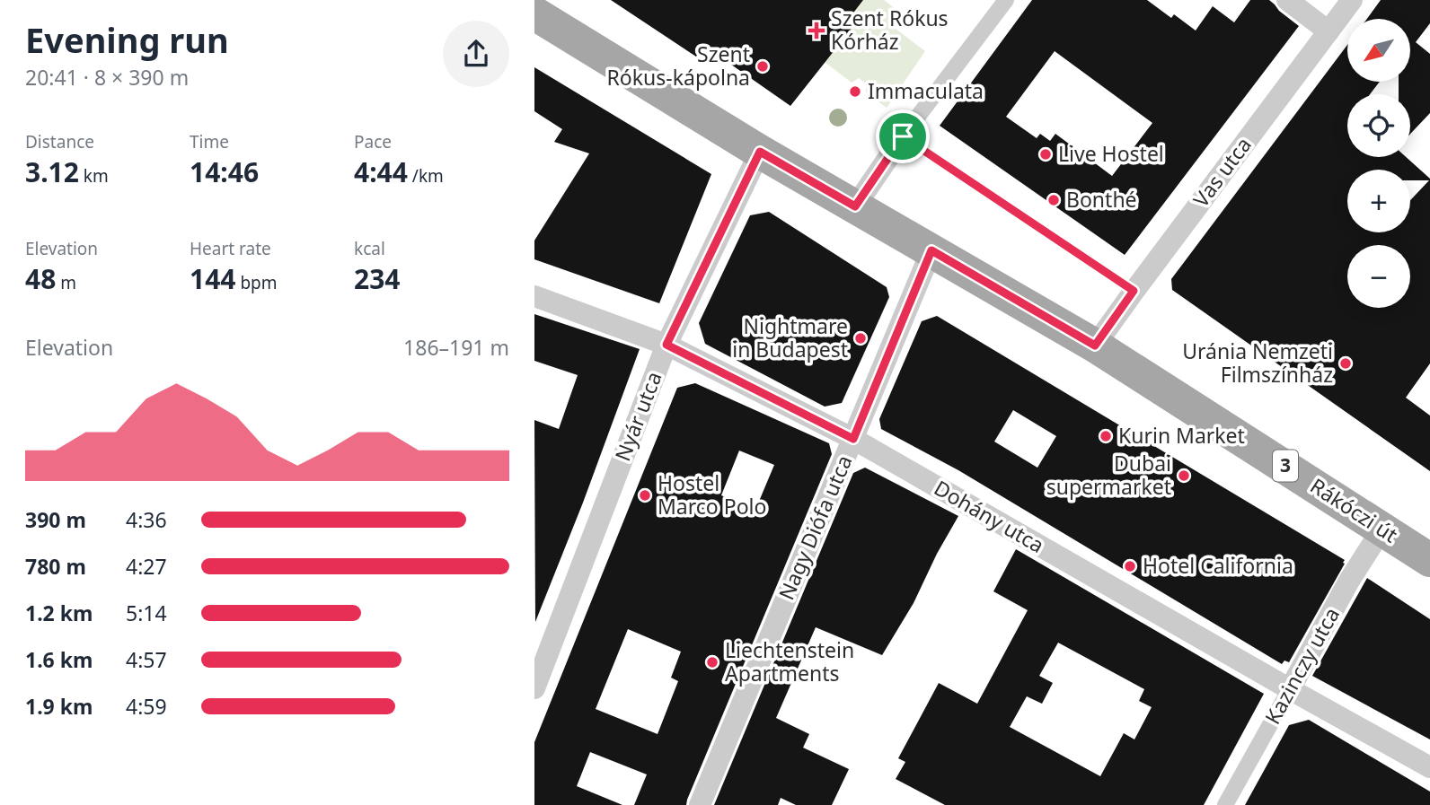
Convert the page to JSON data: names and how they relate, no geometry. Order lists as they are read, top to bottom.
{
  "streets": {
    "main road": ["3", "Rákóczi út"],
    "street": [
      "Vas utca",
      "Nyár utca",
      "Dohány utca",
      "Nagy Diófa utca",
      "Kazinczy utca"
    ]
  },
  "crossings": [
    ["Vas utca", "Rákóczi út"],
    ["Nyár utca", "Rákóczi út"],
    ["Nyár utca", "Dohány utca"],
    ["Rákóczi út", "Nagy Diófa utca"],
    ["Rákóczi út", "Kazinczy utca"],
    ["Dohány utca", "Nagy Diófa utca"],
    ["Dohány utca", "Kazinczy utca"]
  ],
  "places": {
    "health": ["Szent Rókus Kórház"],
    "other": [
      "Szent Rókus-kápolna",
      "Immaculata",
      "Live Hostel",
      "Bonthé",
      "Nightmare in Budapest",
      "Uránia Nemzeti Filmszínház",
      "Kurin Market",
      "Dubai supermarket",
      "Hostel Marco Polo",
      "Hotel California",
      "Liechtenstein Apartments"
    ]
  },
  "north": "bottom left",
  "page": {
    "heading": ["Evening run", "20:41 · 8 × 390 m"],
    "map_buttons": ["+", "−"],
    "stats": [
      ["Distance", "3.12 km"],
      ["Time", "14:46"],
      ["Pace", "4:44 /km"],
      ["Elevation", "48 m"],
      ["Heart rate", "144 bpm"],
      ["kcal", "234"]
    ],
    "chart": ["Elevation", "186–191 m"],
    "list": [
      {
        "name": "390 m",
        "note": "4:36"
      },
      {
        "name": "780 m",
        "note": "4:27"
      },
      {
        "name": "1.2 km",
        "note": "5:14"
      },
      {
        "name": "1.6 km",
        "note": "4:57"
      },
      {
        "name": "1.9 km",
        "note": "4:59"
      }
    ]
  }
}
